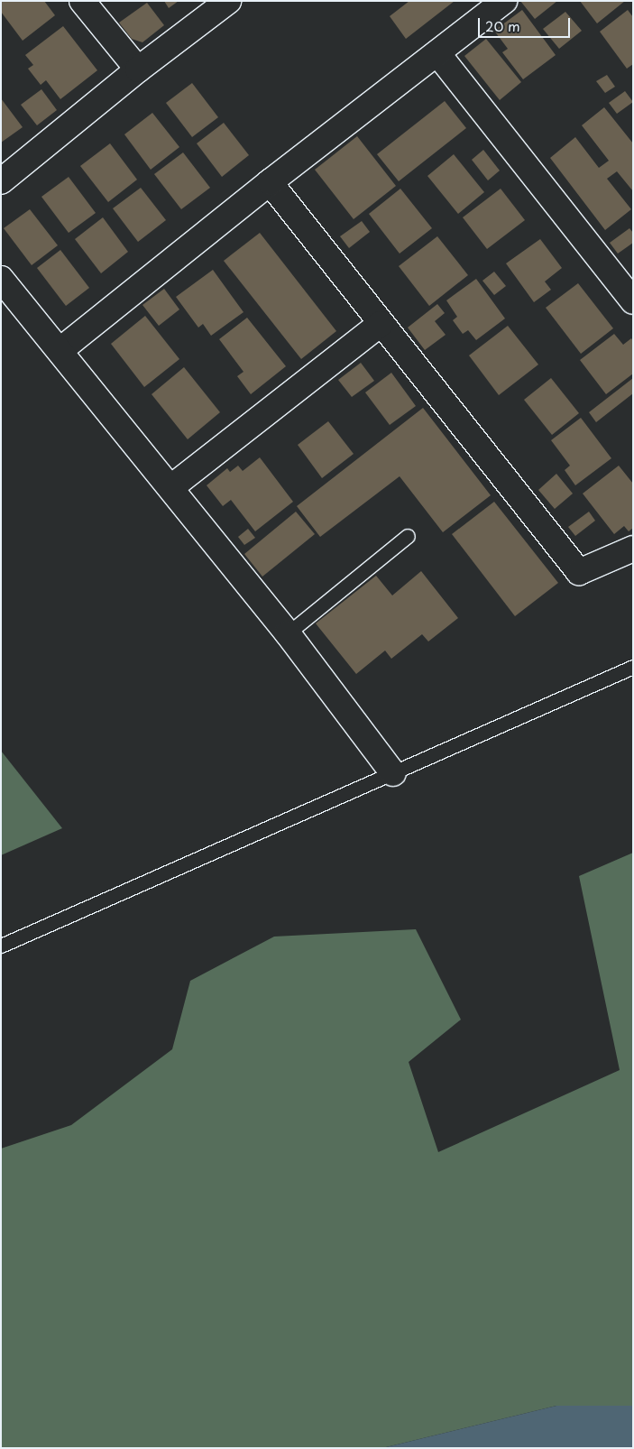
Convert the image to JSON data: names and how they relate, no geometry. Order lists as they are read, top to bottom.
{
  "scale_bar": "20 m"
}
